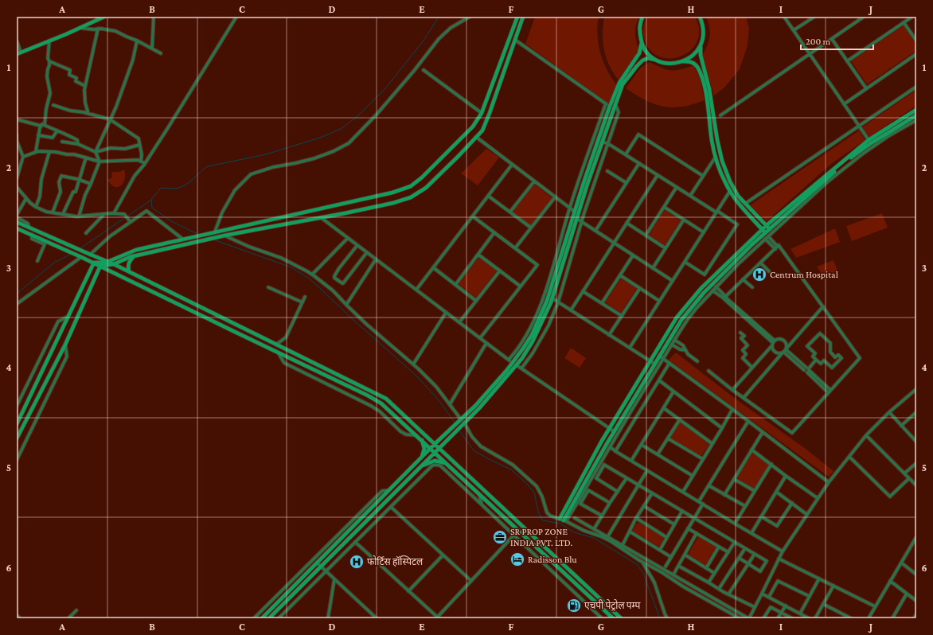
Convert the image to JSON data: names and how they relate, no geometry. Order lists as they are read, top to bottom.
{
  "places": {
    "hospital": ["Centrum Hospital", "फोर्टिस हॉस्पिटल"],
    "office": ["SR PROP ZONE INDIA PVT. LTD."],
    "hotel": ["Radisson Blu"],
    "fuel station": ["एचपी पेट्रोल पम्प"]
  },
  "scale_bar": "200 m",
  "grid": {
    "columns": [
      "A",
      "B",
      "C",
      "D",
      "E",
      "F",
      "G",
      "H",
      "I",
      "J"
    ],
    "rows": [
      "1",
      "2",
      "3",
      "4",
      "5",
      "6"
    ]
  }
}
